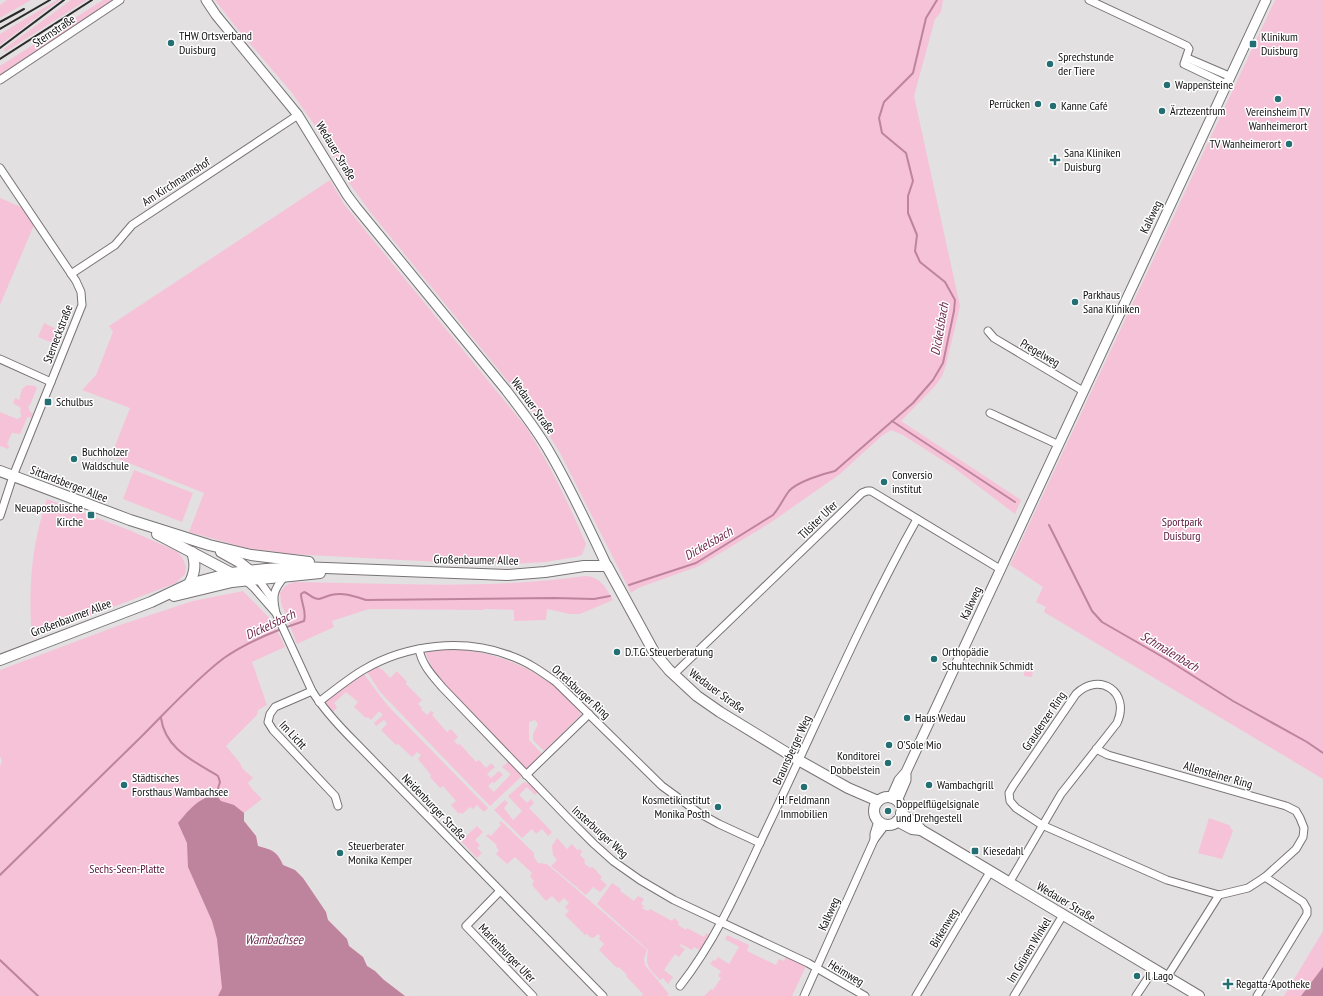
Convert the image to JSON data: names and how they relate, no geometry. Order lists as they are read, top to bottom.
{
  "streets": {
    "main road": ["Wedauer Straße", "Sittardsberger Allee", "Großenbaumer Allee"],
    "street": [
      "Sternstraße",
      "Am Kirchmannshof",
      "Kalkweg",
      "Sterneckstraße",
      "Pregelweg",
      "Tilsiter Ufer",
      "Ortelsburger Ring",
      "Graudenzer Ring",
      "Im Licht",
      "Braunsberger Weg",
      "Allensteiner Ring",
      "Neidenburger Straße",
      "Insterburger Weg",
      "Birkenweg",
      "Im Grünen Winkel",
      "Marienburger Ufer",
      "Heimweg"
    ]
  },
  "crossings": [
    ["Wedauer Straße", "Am Kirchmannshof"],
    ["Wedauer Straße", "Kalkweg"],
    ["Wedauer Straße", "Tilsiter Ufer"],
    ["Wedauer Straße", "Großenbaumer Allee"],
    ["Wedauer Straße", "Braunsberger Weg"],
    ["Wedauer Straße", "Birkenweg"],
    ["Wedauer Straße", "Im Grünen Winkel"],
    ["Am Kirchmannshof", "Sterneckstraße"],
    ["Kalkweg", "Pregelweg"],
    ["Kalkweg", "Tilsiter Ufer"],
    ["Kalkweg", "Insterburger Weg"],
    ["Kalkweg", "Heimweg"],
    ["Sterneckstraße", "Sittardsberger Allee"],
    ["Sittardsberger Allee", "Großenbaumer Allee"],
    ["Sittardsberger Allee", "Neidenburger Straße"],
    ["Tilsiter Ufer", "Braunsberger Weg"],
    ["Großenbaumer Allee", "Neidenburger Straße"],
    ["Ortelsburger Ring", "Braunsberger Weg"],
    ["Ortelsburger Ring", "Neidenburger Straße"],
    ["Ortelsburger Ring", "Insterburger Weg"],
    ["Graudenzer Ring", "Allensteiner Ring"],
    ["Im Licht", "Neidenburger Straße"],
    ["Braunsberger Weg", "Insterburger Weg"],
    ["Neidenburger Straße", "Marienburger Ufer"],
    ["Insterburger Weg", "Heimweg"]
  ],
  "water": ["Dickelsbach", "Schmalenbach", "Wambachsee"],
  "parks": ["Sportpark Duisburg", "Sechs-Seen-Platte"],
  "places": {
    "other": [
      "THW Ortsverband Duisburg",
      "Sprechstunde der Tiere",
      "Wappensteine",
      "Vereinsheim TV Wanheimerort",
      "Perrücken",
      "Kanne Café",
      "Ärztezentrum",
      "TV Wanheimerort",
      "Parkhaus Sana Kliniken",
      "Buchholzer Waldschule",
      "Conversio institut",
      "D.T.G. Steuerberatung",
      "Orthopädie Schuhtechnik Schmidt",
      "Haus Wedau",
      "O'Sole Mio",
      "Konditorei Dobbelstein",
      "Städtisches Forsthaus Wambachsee",
      "Wambachgrill",
      "H. Feldmann Immobilien",
      "Kosmetikinstitut Monika Posth",
      "Doppelflügelsignale und Drehgestell",
      "Steuerberater Monika Kemper",
      "Il Lago"
    ],
    "transit": [
      "Klinikum Duisburg",
      "Schulbus",
      "Neuapostolische Kirche",
      "Kiesedahl"
    ],
    "health": ["Sana Kliniken Duisburg", "Regatta-Apotheke"]
  }
}
